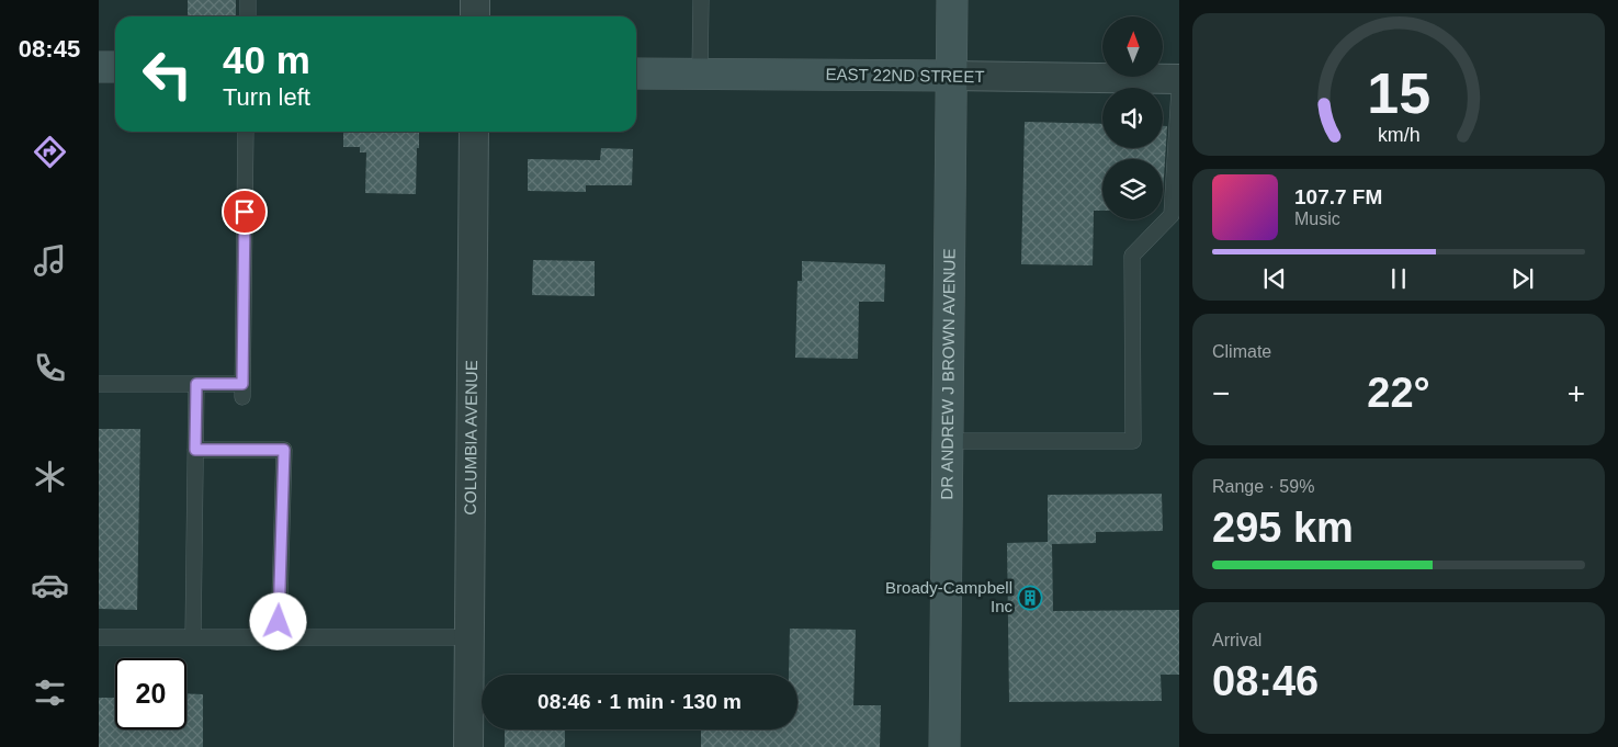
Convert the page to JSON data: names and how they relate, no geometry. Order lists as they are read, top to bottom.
{
  "streets": {
    "main road": ["EAST 22ND STREET", "DR ANDREW J BROWN AVENUE"],
    "street": ["COLUMBIA AVENUE"]
  },
  "crossings": [
    ["EAST 22ND STREET", "DR ANDREW J BROWN AVENUE"]
  ],
  "places": {
    "building": ["Broady-Campbell Inc"]
  },
  "north": "top",
  "page": {
    "tabs": "08:45",
    "turn": ["40 m", "Turn left"],
    "song": ["107.7 FM", "Music"],
    "tile": [
      "Climate",
      ["Range · 59%", "295 km"],
      ["Arrival", "08:46"]
    ],
    "heat": ["−", "22°", "+"],
    "limit": "20",
    "trip": "08:46 · 1 min · 130 m",
    "gauge": ["15", "km/h"]
  }
}
